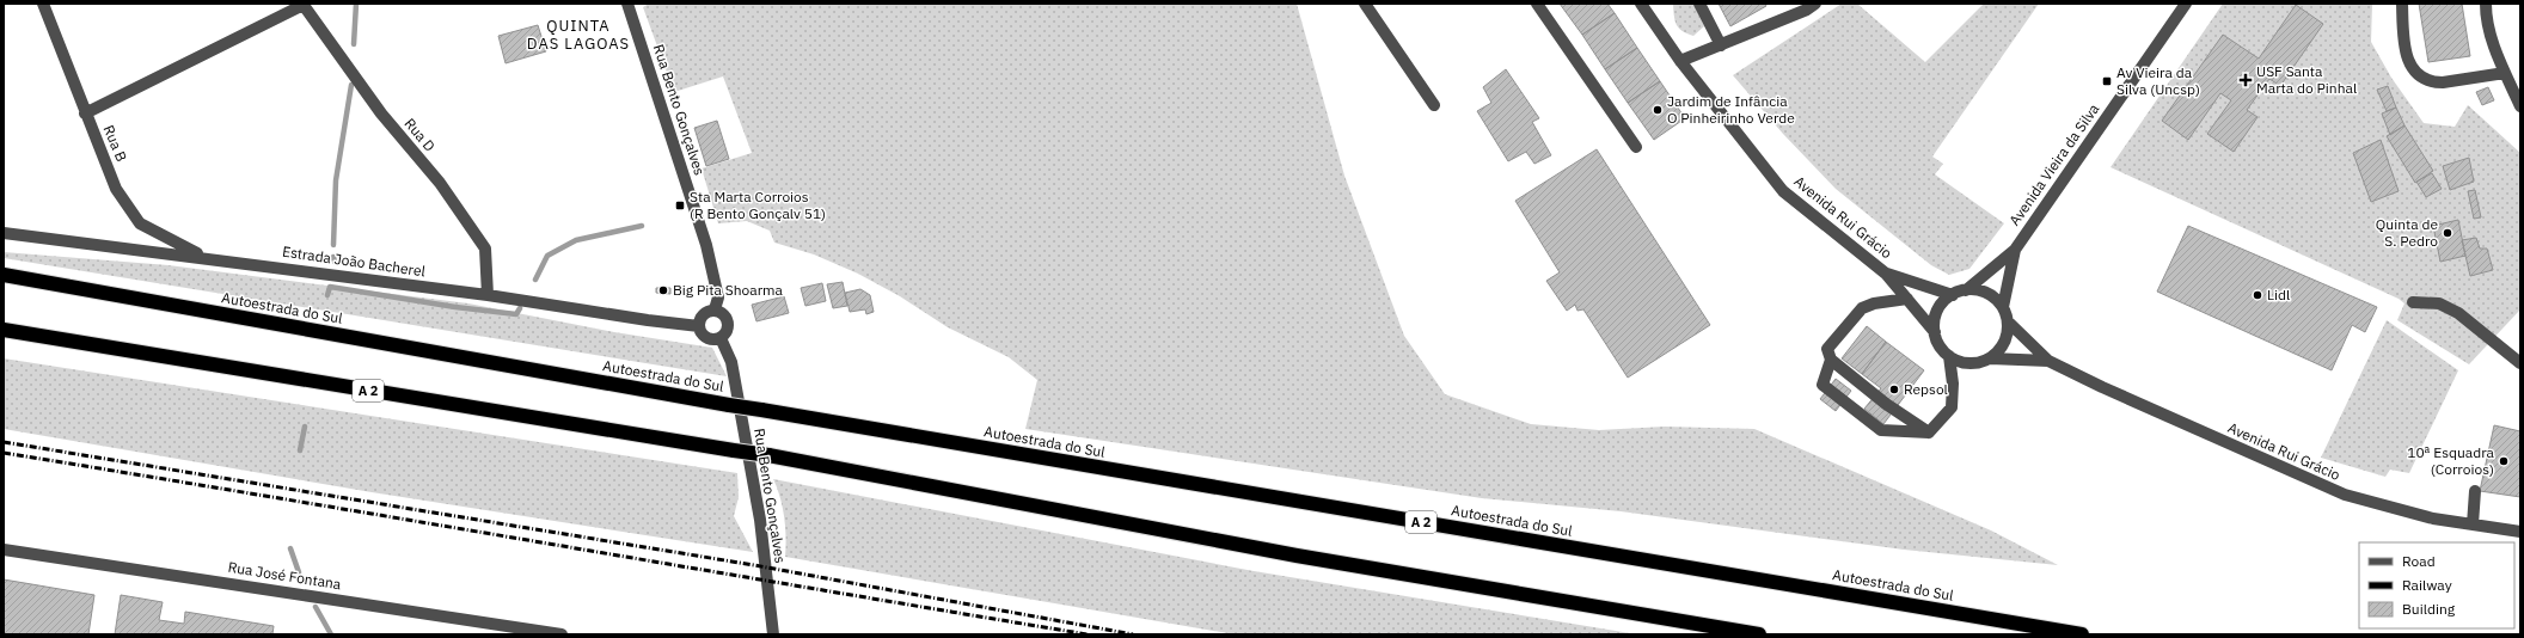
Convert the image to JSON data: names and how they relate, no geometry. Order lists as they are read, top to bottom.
{
  "streets": {
    "highway": ["Autoestrada do Sul", "A 2"],
    "street": [
      "Rua Bento Gonçalves",
      "Rua D",
      "Rua B",
      "Avenida Vieira da Silva",
      "Avenida Rui Grácio",
      "Estrada João Bacherel",
      "Rua José Fontana"
    ]
  },
  "crossings": [
    ["Rua Bento Gonçalves", "Estrada João Bacherel"],
    ["Rua D", "Estrada João Bacherel"],
    ["Rua B", "Estrada João Bacherel"],
    ["Avenida Vieira da Silva", "Avenida Rui Grácio"]
  ],
  "districts": ["QUINTA DAS LAGOAS"],
  "places": {
    "health": ["USF Santa Marta do Pinhal"],
    "transit": ["Av Vieira da Silva (Uncsp)", "Sta Marta Corroios (R Bento Gonçalv 51)"],
    "other": [
      "Jardim de Infância O Pinheirinho Verde",
      "Quinta de S. Pedro",
      "Big Pita Shoarma",
      "Lidl",
      "Repsol",
      "10ª Esquadra (Corroios)"
    ]
  },
  "legend": ["Road", "Railway", "Building"]
}
